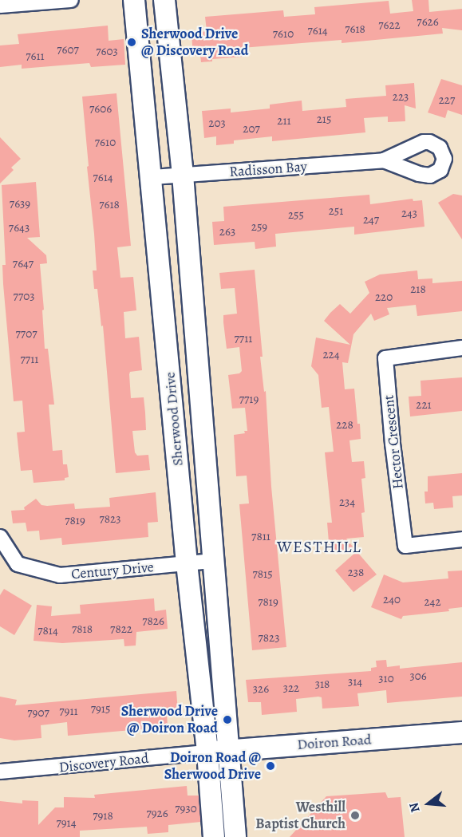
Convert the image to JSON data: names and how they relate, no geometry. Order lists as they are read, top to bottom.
{
  "streets": {
    "street": [
      "Radisson Bay",
      "Sherwood Drive",
      "Hector Crescent",
      "Century Drive",
      "Doiron Road",
      "Discovery Road"
    ]
  },
  "crossings": [
    ["Radisson Bay", "Sherwood Drive"],
    ["Sherwood Drive", "Century Drive"],
    ["Sherwood Drive", "Doiron Road"],
    ["Sherwood Drive", "Discovery Road"],
    ["Doiron Road", "Discovery Road"]
  ],
  "districts": ["WESTHILL"],
  "places": [
    "Sherwood Drive @ Discovery Road",
    "Sherwood Drive @ Doiron Road",
    "Doiron Road @ Sherwood Drive",
    "Westhill Baptist Church"
  ],
  "house_numbers": [
    "7626",
    "7622",
    "7618",
    "7614",
    "7610",
    "7607",
    "7603",
    "7611",
    "223",
    "227",
    "7606",
    "215",
    "211",
    "203",
    "207",
    "7610",
    "7614",
    "7639",
    "7618",
    "251",
    "243",
    "255",
    "247",
    "259",
    "7643",
    "263",
    "7647",
    "218",
    "7703",
    "220",
    "7707",
    "7711",
    "224",
    "7711",
    "7719",
    "221",
    "228",
    "234",
    "7823",
    "7819",
    "7811",
    "238",
    "7815",
    "240",
    "7819",
    "242",
    "7826",
    "7818",
    "7822",
    "7814",
    "7823",
    "306",
    "310",
    "314",
    "318",
    "322",
    "326",
    "7915",
    "7911",
    "7907",
    "7930",
    "7926",
    "7918",
    "7914"
  ],
  "north": "left"
}
